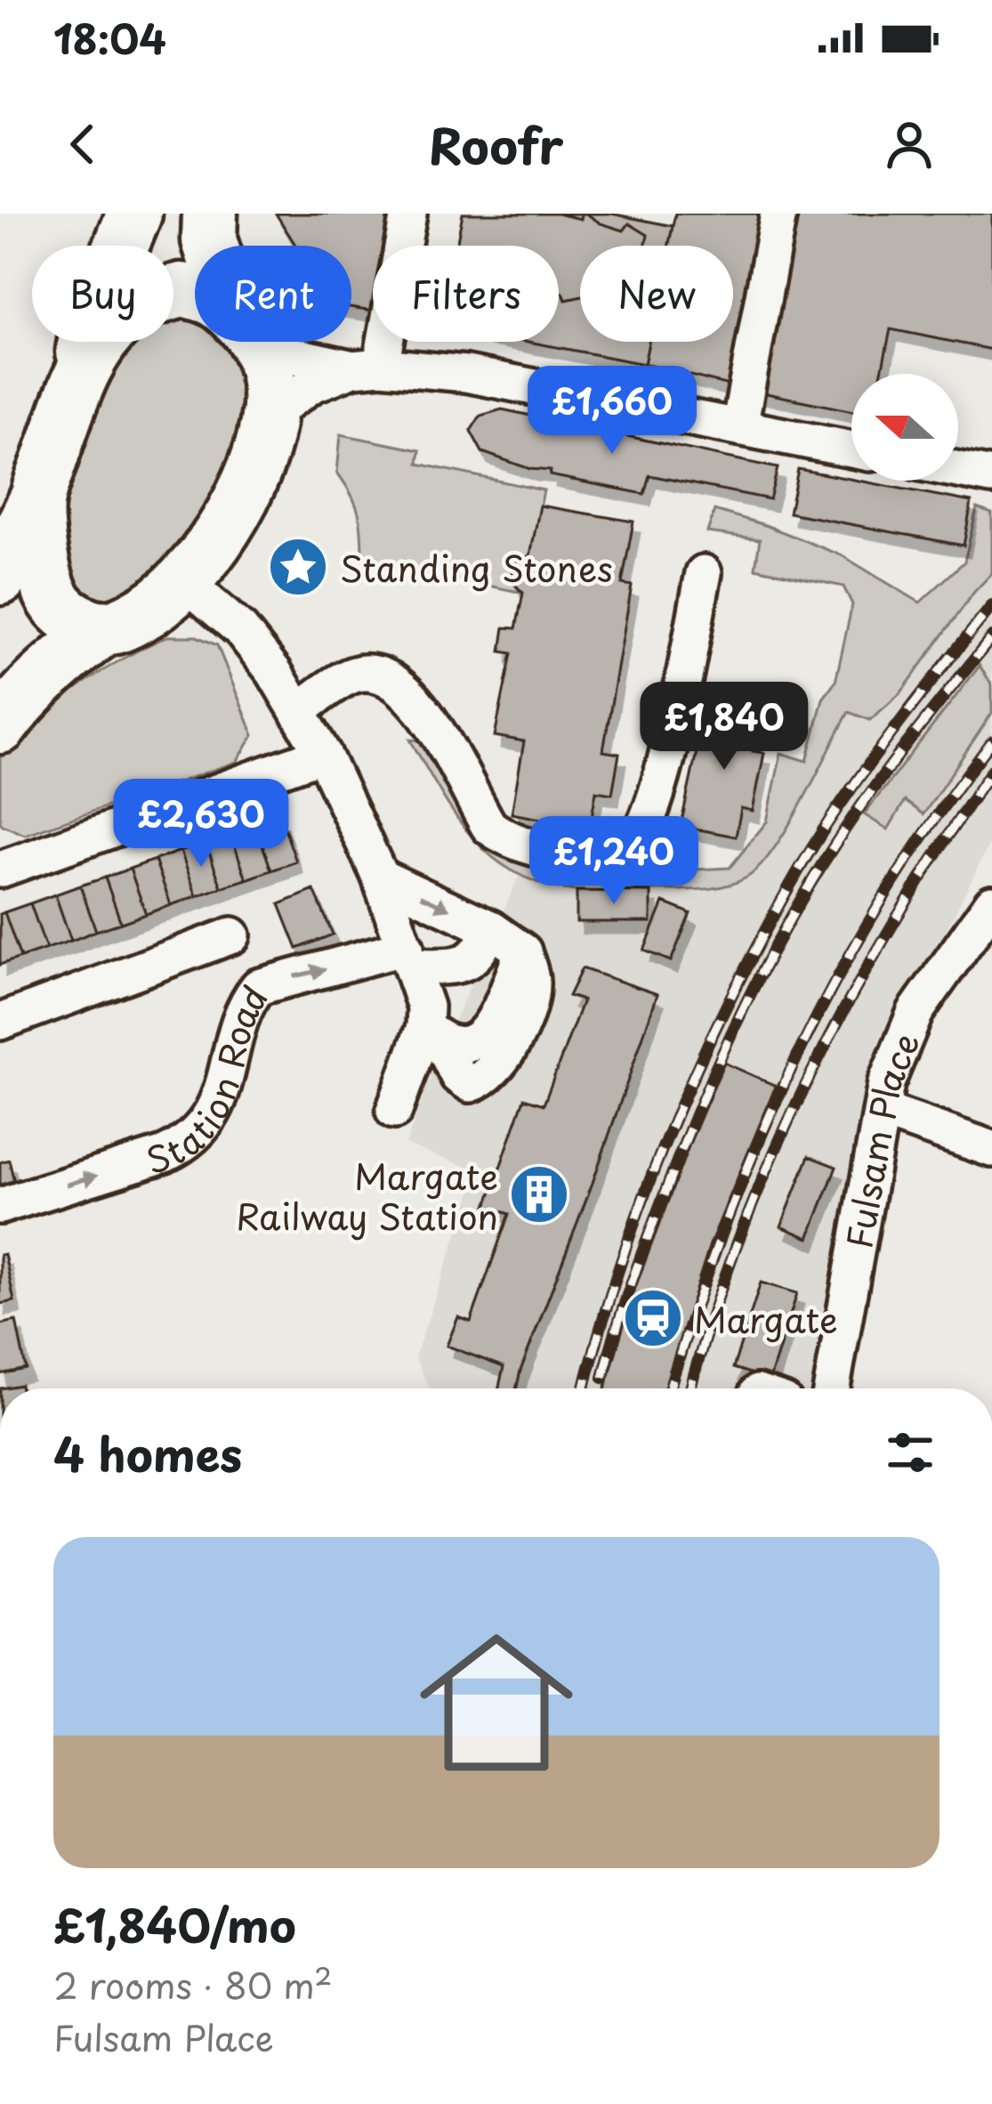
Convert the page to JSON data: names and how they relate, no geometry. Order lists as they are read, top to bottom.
{
  "streets": {
    "street": ["Station Road", "Fulsam Place"]
  },
  "places": {
    "place": ["Standing Stones"],
    "building": ["Margate Railway Station"],
    "station": ["Margate"]
  },
  "north": "left",
  "page": {
    "status": "18:04",
    "header": "Roofr",
    "chip": [
      "Buy",
      "Rent",
      "Filters",
      "New"
    ],
    "price": [
      "£1,660",
      "£1,840",
      "£2,630",
      "£1,240"
    ],
    "heading": "4 homes",
    "list": [
      {
        "name": "£1,840/mo",
        "note": "2 rooms · 80 m² · Fulsam Place"
      }
    ]
  }
}
